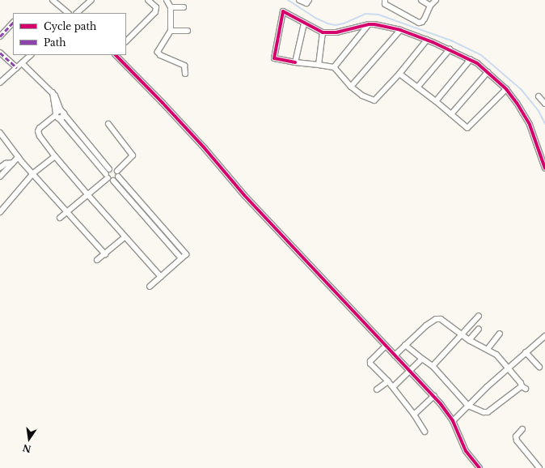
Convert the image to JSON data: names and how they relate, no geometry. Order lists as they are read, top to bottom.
{
  "legend": ["Cycle path", "Path"],
  "north": "bottom"
}
